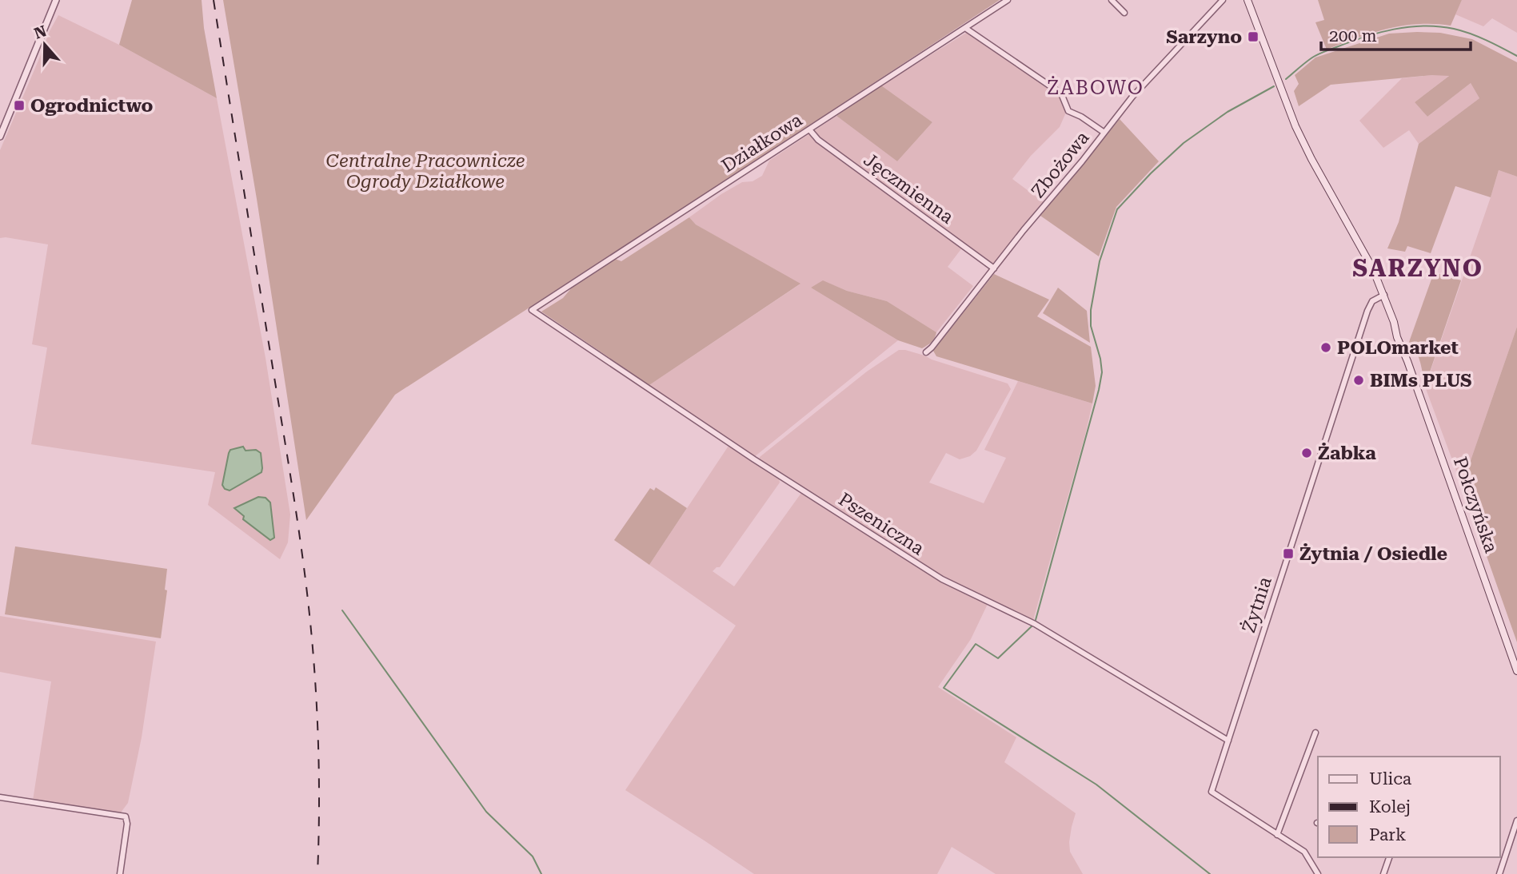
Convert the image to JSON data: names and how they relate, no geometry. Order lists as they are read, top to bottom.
{
  "streets": {
    "main road": ["Połczyńska"],
    "street": [
      "Działkowa",
      "Zbożowa",
      "Jęczmienna",
      "Pszeniczna",
      "Żytnia"
    ]
  },
  "crossings": [
    ["Działkowa", "Jęczmienna"],
    ["Działkowa", "Pszeniczna"],
    ["Zbożowa", "Jęczmienna"],
    ["Połczyńska", "Żytnia"],
    ["Pszeniczna", "Żytnia"]
  ],
  "districts": ["ŻABOWO", "SARZYNO"],
  "parks": ["Centralne Pracownicze Ogrody Działkowe"],
  "places": {
    "transit": ["Sarzyno", "Ogrodnictwo", "Żytnia / Osiedle"],
    "other": ["POLOmarket", "BIMs PLUS", "Żabka"]
  },
  "legend": ["Ulica", "Kolej", "Park"],
  "scale_bar": "200 m",
  "north": "top"
}
